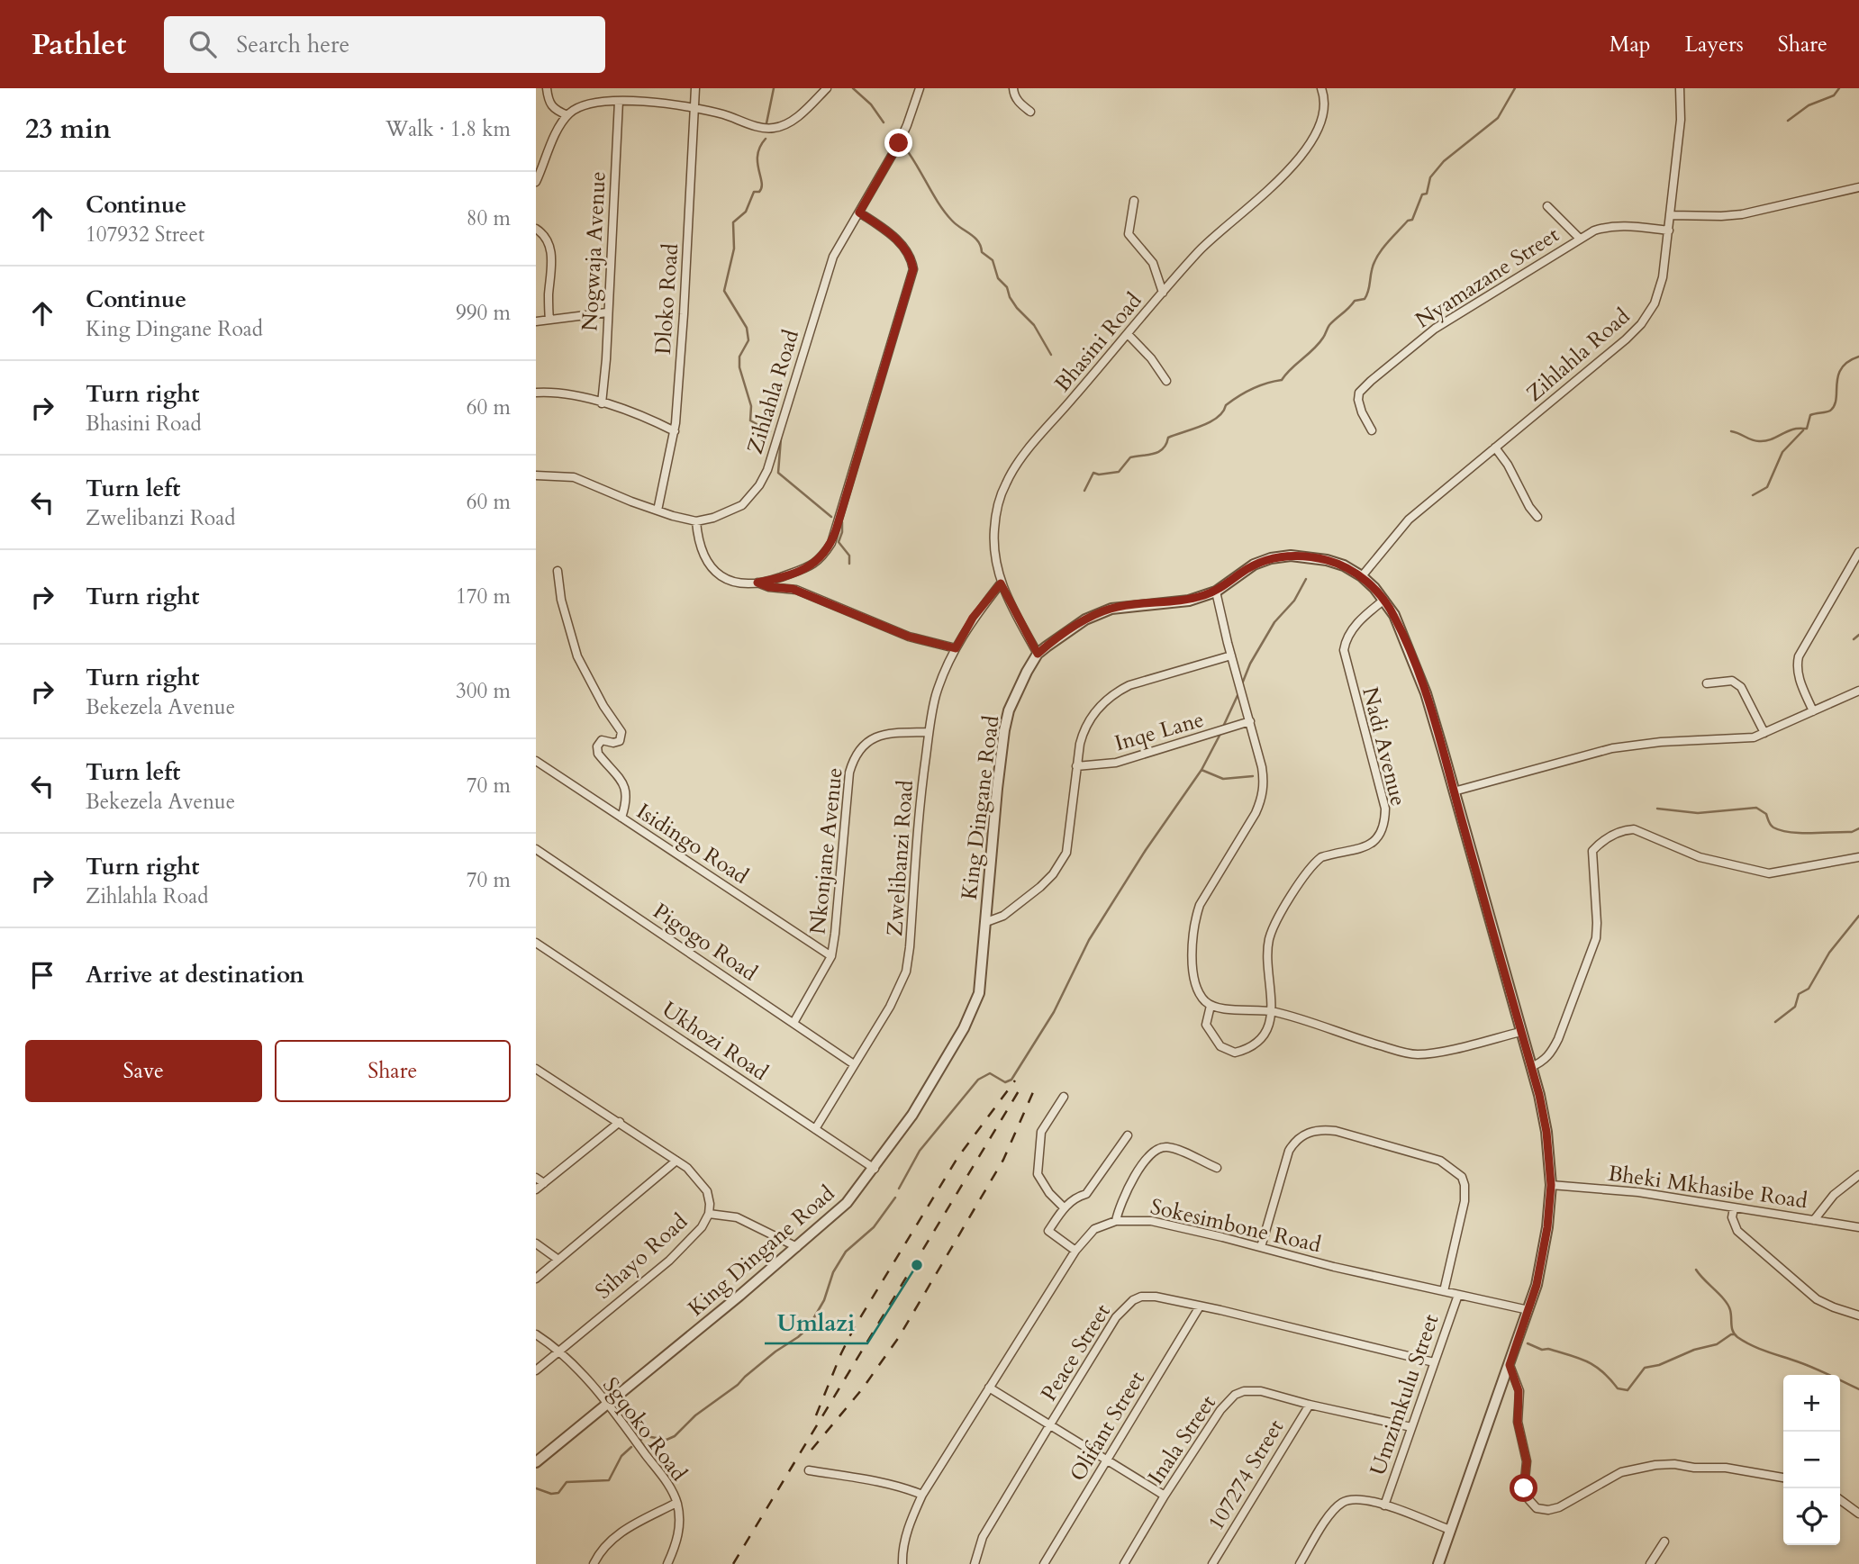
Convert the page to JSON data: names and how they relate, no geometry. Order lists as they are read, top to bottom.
{
  "streets": {
    "street": [
      "Nogwaja Avenue",
      "Nyamazane Street",
      "Dloko Road",
      "Bhasini Road",
      "Zihlahla Road",
      "Inqe Lane",
      "Nadi Avenue",
      "King Dingane Road",
      "Isidingo Road",
      "Nkonjane Avenue",
      "Zwelibanzi Road",
      "Pigogo Road",
      "Ukhozi Road",
      "Bheki Mkhasibe Road",
      "Sokesimbone Road",
      "Sihayo Road",
      "Peace Street",
      "Umzimkulu Street",
      "Olifant Street",
      "Sgqoko Road",
      "Inala Street",
      "107274 Street"
    ]
  },
  "crossings": [
    ["Nyamazane Street", "Zihlahla Road"],
    ["Bhasini Road", "King Dingane Road"],
    ["Bhasini Road", "Zwelibanzi Road"],
    ["Zihlahla Road", "King Dingane Road"],
    ["Nadi Avenue", "King Dingane Road"],
    ["King Dingane Road", "Ukhozi Road"],
    ["King Dingane Road", "Bheki Mkhasibe Road"],
    ["King Dingane Road", "Sokesimbone Road"],
    ["King Dingane Road", "Sgqoko Road"],
    ["Isidingo Road", "Nkonjane Avenue"],
    ["Nkonjane Avenue", "Zwelibanzi Road"],
    ["Nkonjane Avenue", "Pigogo Road"],
    ["Zwelibanzi Road", "Pigogo Road"],
    ["Zwelibanzi Road", "Ukhozi Road"],
    ["Sokesimbone Road", "Umzimkulu Street"],
    ["Sihayo Road", "Sgqoko Road"],
    ["Peace Street", "Umzimkulu Street"],
    ["Peace Street", "Olifant Street"],
    ["Umzimkulu Street", "Inala Street"],
    ["Inala Street", "107274 Street"]
  ],
  "places": ["Umlazi"],
  "page": {
    "header": "Pathlet",
    "search": "Search here",
    "nav": ["Map", "Layers", "Share"],
    "heading": ["23 min", "Walk · 1.8 km"],
    "list": [
      ["Continue", "107932 Street", "80 m"],
      ["Continue", "King Dingane Road", "990 m"],
      ["Turn right", "Bhasini Road", "60 m"],
      ["Turn left", "Zwelibanzi Road", "60 m"],
      ["Turn right", "170 m"],
      ["Turn right", "Bekezela Avenue", "300 m"],
      ["Turn left", "Bekezela Avenue", "70 m"],
      ["Turn right", "Zihlahla Road", "70 m"],
      "Arrive at destination"
    ],
    "buttons": ["Save", "Share"],
    "map_buttons": ["+", "−"]
  }
}
